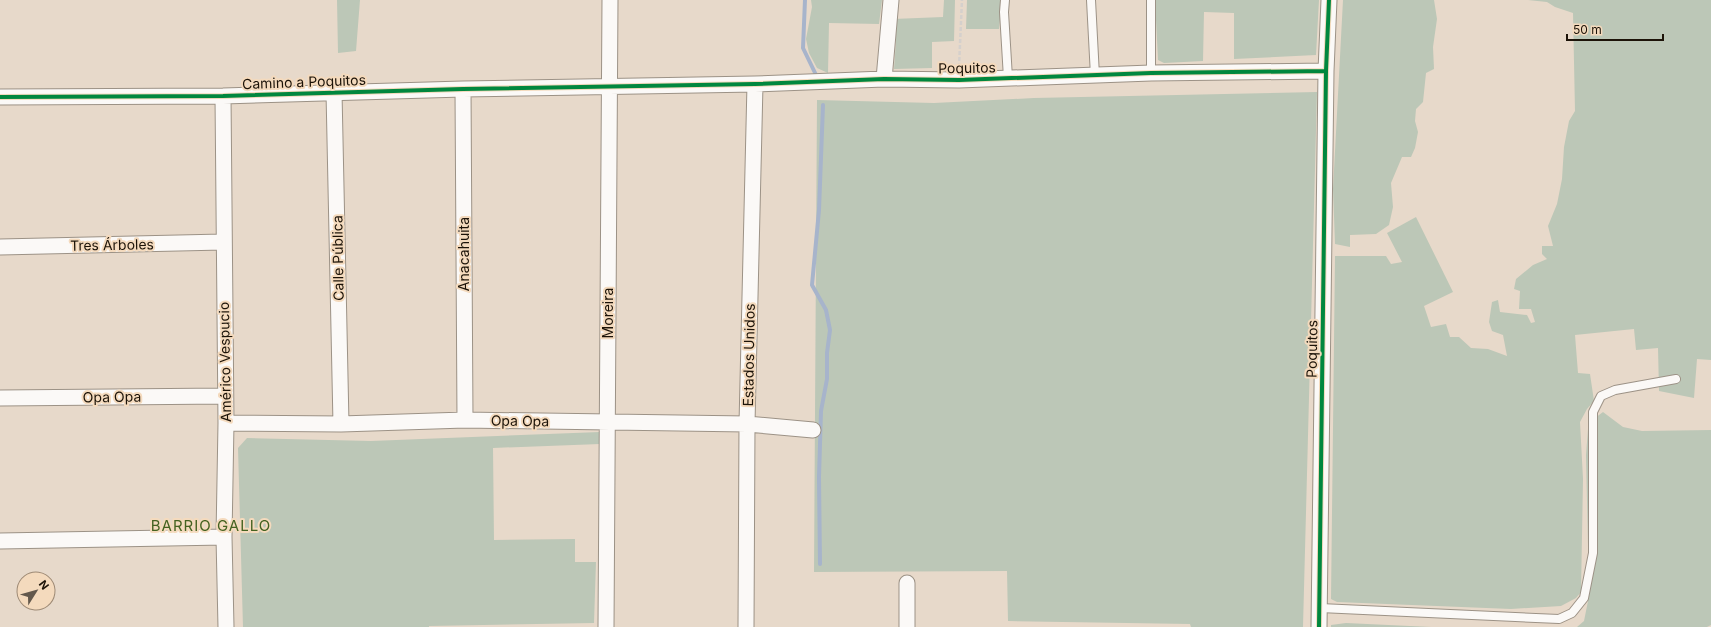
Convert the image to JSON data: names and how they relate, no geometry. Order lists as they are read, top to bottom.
{
  "streets": {
    "street": [
      "Poquitos",
      "Camino a Poquitos",
      "Tres Árboles",
      "Anacahuita",
      "Calle Pública",
      "Moreira",
      "Estados Unidos",
      "Américo Vespucio",
      "Opa Opa"
    ]
  },
  "crossings": [
    ["Poquitos", "Camino a Poquitos"],
    ["Poquitos", "Moreira"],
    ["Poquitos", "Estados Unidos"],
    ["Camino a Poquitos", "Anacahuita"],
    ["Camino a Poquitos", "Calle Pública"],
    ["Camino a Poquitos", "Moreira"],
    ["Camino a Poquitos", "Américo Vespucio"],
    ["Tres Árboles", "Américo Vespucio"],
    ["Anacahuita", "Opa Opa"],
    ["Calle Pública", "Opa Opa"],
    ["Moreira", "Opa Opa"],
    ["Estados Unidos", "Opa Opa"],
    ["Américo Vespucio", "Opa Opa"]
  ],
  "districts": ["BARRIO GALLO"],
  "scale_bar": "50 m",
  "north": "top right"
}
